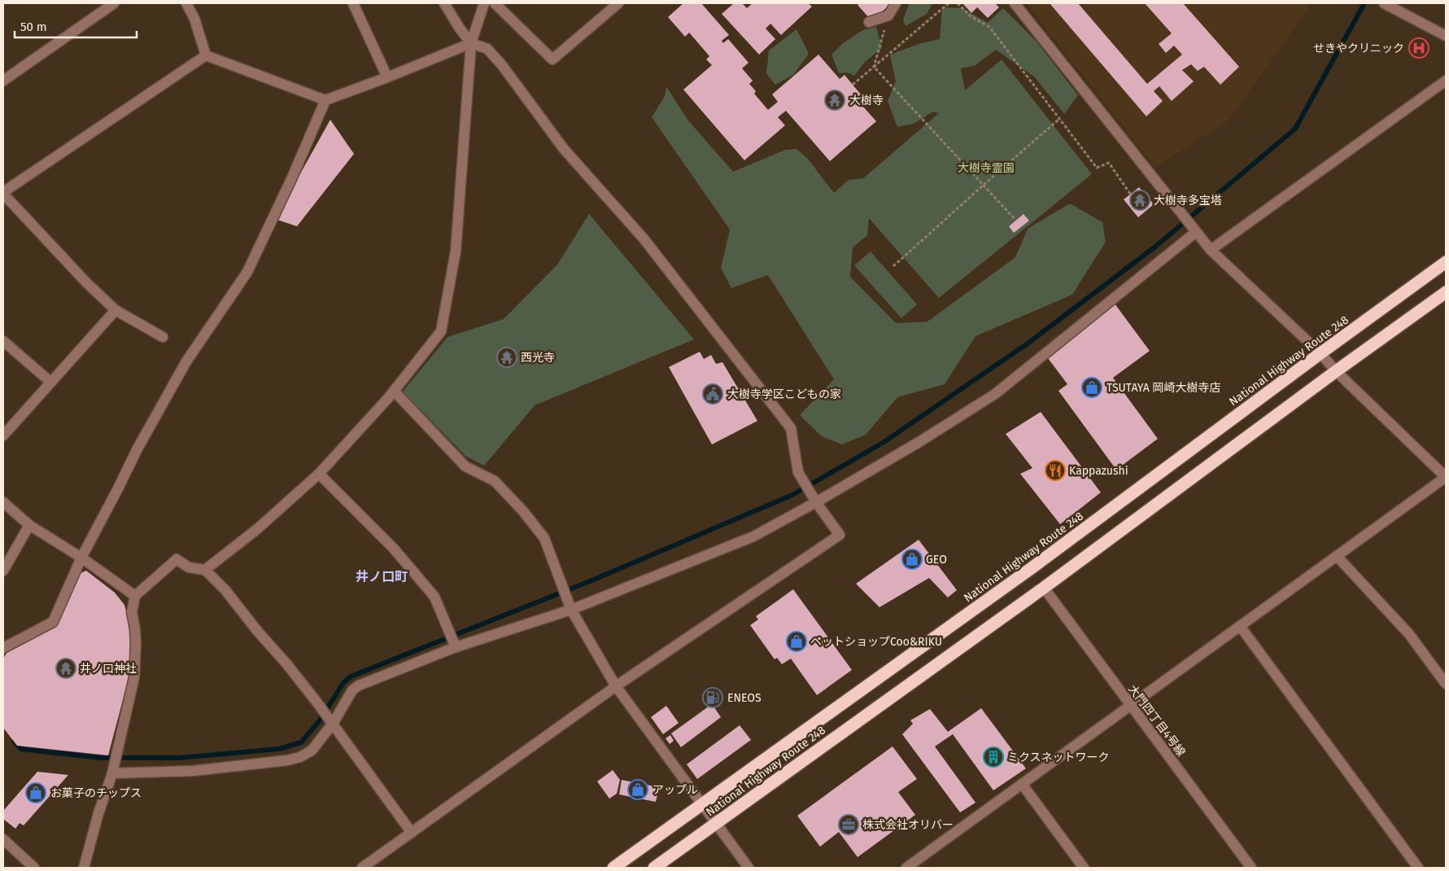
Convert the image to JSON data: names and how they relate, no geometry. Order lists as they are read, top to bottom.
{
  "streets": {
    "highway": ["National Highway Route 248"],
    "street": ["大門四丁目4号線"]
  },
  "crossings": [
    ["National Highway Route 248", "大門四丁目4号線"]
  ],
  "districts": ["井ノ口町"],
  "parks": ["大樹寺霊園"],
  "places": {
    "hospital": ["せきやクリニック"],
    "temple": [
      "大樹寺",
      "大樹寺多宝塔",
      "西光寺",
      "井ノ口神社"
    ],
    "shop": [
      "TSUTAYA 岡崎大樹寺店",
      "GEO",
      "ペットショップCoo&RIKU",
      "アップル",
      "お菓子のチップス"
    ],
    "public building": ["大樹寺学区こどもの家"],
    "restaurant": ["Kappazushi"],
    "fuel station": ["ENEOS"],
    "building": ["ミクスネットワーク"],
    "office": ["株式会社オリバー"]
  },
  "scale_bar": "50 m"
}
